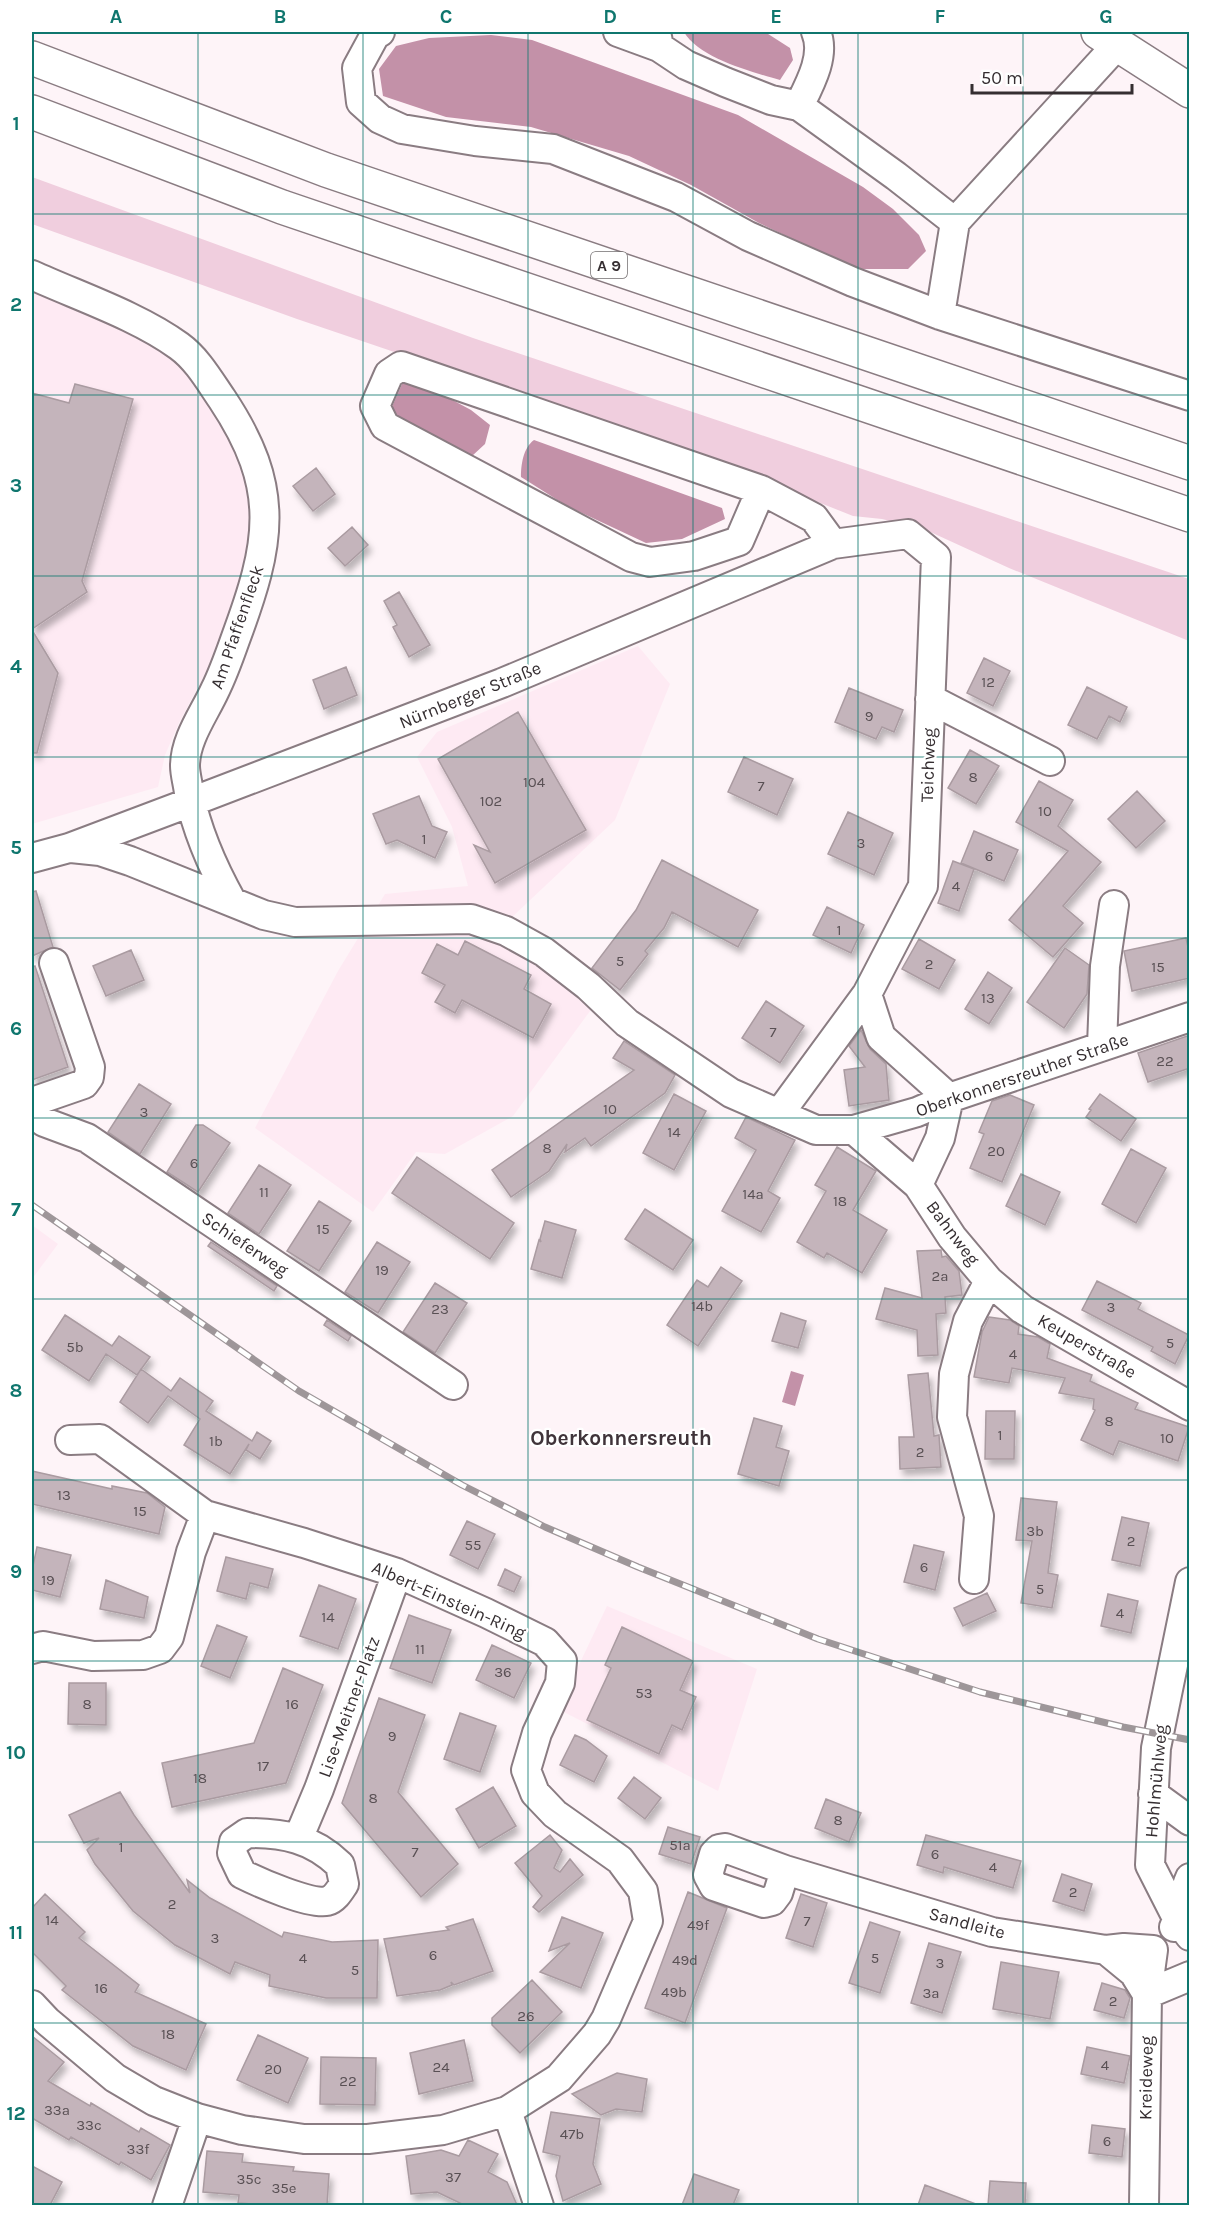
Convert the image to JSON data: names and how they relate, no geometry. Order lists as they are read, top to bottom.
{
  "streets": {
    "main road": ["A 9"],
    "street": [
      "Am Pfaffenfleck",
      "Nürnberger Straße",
      "Teichweg",
      "Oberkonnersreuther Straße",
      "Bahnweg",
      "Schieferweg",
      "Keuperstraße",
      "Albert-Einstein-Ring",
      "Lise-Meitner-Platz",
      "Hohlmühlweg",
      "Sandleite",
      "Kreideweg"
    ]
  },
  "crossings": [
    ["Am Pfaffenfleck", "Nürnberger Straße"],
    ["Nürnberger Straße", "Teichweg"],
    ["Nürnberger Straße", "Oberkonnersreuther Straße"],
    ["Teichweg", "Oberkonnersreuther Straße"],
    ["Oberkonnersreuther Straße", "Bahnweg"],
    ["Bahnweg", "Keuperstraße"],
    ["Albert-Einstein-Ring", "Lise-Meitner-Platz"],
    ["Sandleite", "Kreideweg"]
  ],
  "districts": ["Oberkonnersreuth"],
  "house_numbers": [
    "12",
    "9",
    "8",
    "104",
    "7",
    "102",
    "10",
    "1",
    "3",
    "6",
    "4",
    "1",
    "5",
    "2",
    "15",
    "13",
    "7",
    "22",
    "10",
    "3",
    "14",
    "8",
    "20",
    "6",
    "11",
    "14a",
    "18",
    "15",
    "19",
    "2a",
    "14b",
    "3",
    "23",
    "5",
    "5b",
    "4",
    "8",
    "1",
    "10",
    "1b",
    "2",
    "13",
    "15",
    "3b",
    "2",
    "55",
    "6",
    "19",
    "5",
    "4",
    "14",
    "11",
    "36",
    "53",
    "8",
    "16",
    "9",
    "17",
    "18",
    "8",
    "8",
    "51a",
    "1",
    "7",
    "6",
    "4",
    "2",
    "2",
    "14",
    "7",
    "49f",
    "3",
    "6",
    "4",
    "5",
    "49d",
    "3",
    "5",
    "16",
    "49b",
    "3a",
    "2",
    "26",
    "18",
    "4",
    "24",
    "20",
    "22",
    "33a",
    "33c",
    "47b",
    "6",
    "33f",
    "37",
    "35c",
    "35e"
  ],
  "scale_bar": "50 m",
  "grid": {
    "columns": [
      "A",
      "B",
      "C",
      "D",
      "E",
      "F",
      "G"
    ],
    "rows": [
      "1",
      "2",
      "3",
      "4",
      "5",
      "6",
      "7",
      "8",
      "9",
      "10",
      "11",
      "12"
    ]
  }
}
